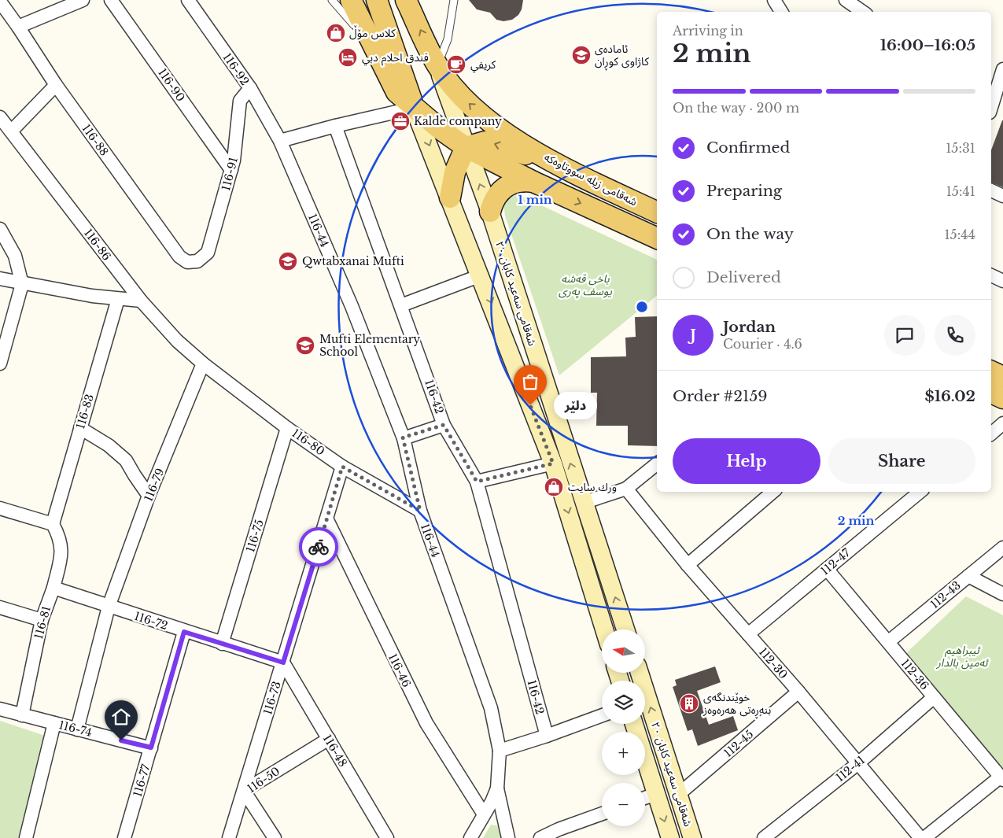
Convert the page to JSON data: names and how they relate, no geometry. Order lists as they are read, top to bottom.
{
  "streets": {
    "main road": ["شەقامی زیلە سووتاوەکە", "شەقامی سەعید کابان ٢٠"],
    "street": [
      "116-92",
      "116-90",
      "116-88",
      "116-91",
      "116-44",
      "116-86",
      "116-42",
      "116-83",
      "116-80",
      "116-79",
      "116-75",
      "112-47",
      "112-43",
      "116-72",
      "116-81",
      "112-30",
      "116-46",
      "112-36",
      "116-73",
      "116-74",
      "112-45",
      "116-48",
      "112-41",
      "116-50",
      "116-77"
    ]
  },
  "crossings": [
    ["116-92", "116-91"],
    ["116-92", "116-44"],
    ["116-90", "116-91"],
    ["116-88", "116-91"],
    ["شەقامی زیلە سووتاوەکە", "شەقامی سەعید کابان ٢٠"],
    ["116-44", "116-80"],
    ["116-86", "116-80"],
    ["116-86", "116-79"],
    ["شەقامی سەعید کابان ٢٠", "112-45"],
    ["116-83", "116-81"],
    ["116-80", "116-79"],
    ["116-80", "116-75"],
    ["116-80", "116-73"],
    ["116-79", "116-72"],
    ["116-79", "116-74"],
    ["116-75", "116-72"],
    ["112-47", "112-30"],
    ["112-47", "112-36"],
    ["112-43", "112-36"],
    ["116-72", "116-73"],
    ["116-72", "116-48"],
    ["116-72", "116-77"],
    ["116-81", "116-74"],
    ["112-30", "112-45"],
    ["112-30", "112-41"],
    ["116-46", "116-73"],
    ["112-36", "112-41"],
    ["116-73", "116-48"],
    ["116-73", "116-50"],
    ["116-74", "116-77"],
    ["116-48", "116-50"]
  ],
  "parks": ["باخی قەشە یوسف پەری", "ئیبراهیم ئەمین بالدار"],
  "places": {
    "shop": ["کلاس مۆڵ", "ورك سايت"],
    "school or university": ["ئامادەی کاژاوی کوڕان", "Qwtabxanai Mufti", "Mufti Elementary School"],
    "hotel": ["فندق احلام دبي"],
    "cafe": ["كريفي"],
    "office": ["Kalde company"],
    "other": ["دلێر"],
    "building": ["خوێندنگەی بنەڕەتی هەرەوەز"]
  },
  "north": "left",
  "page": {
    "heading": ["2 min", "Arriving in", "16:00–16:05"],
    "panel": [
      "Jordan",
      "Courier · 4.6",
      "Order #2159",
      "$16.02"
    ],
    "bar": "On the way · 200 m",
    "list": [
      ["Confirmed", "15:31"],
      ["Preparing", "15:41"],
      ["On the way", "15:44"],
      "Delivered"
    ],
    "round": "J",
    "bubble": "دلێر",
    "buttons": ["Help", "Share"],
    "map_buttons": ["+", "−"]
  },
  "rings": ["1 min", "2 min"]
}
